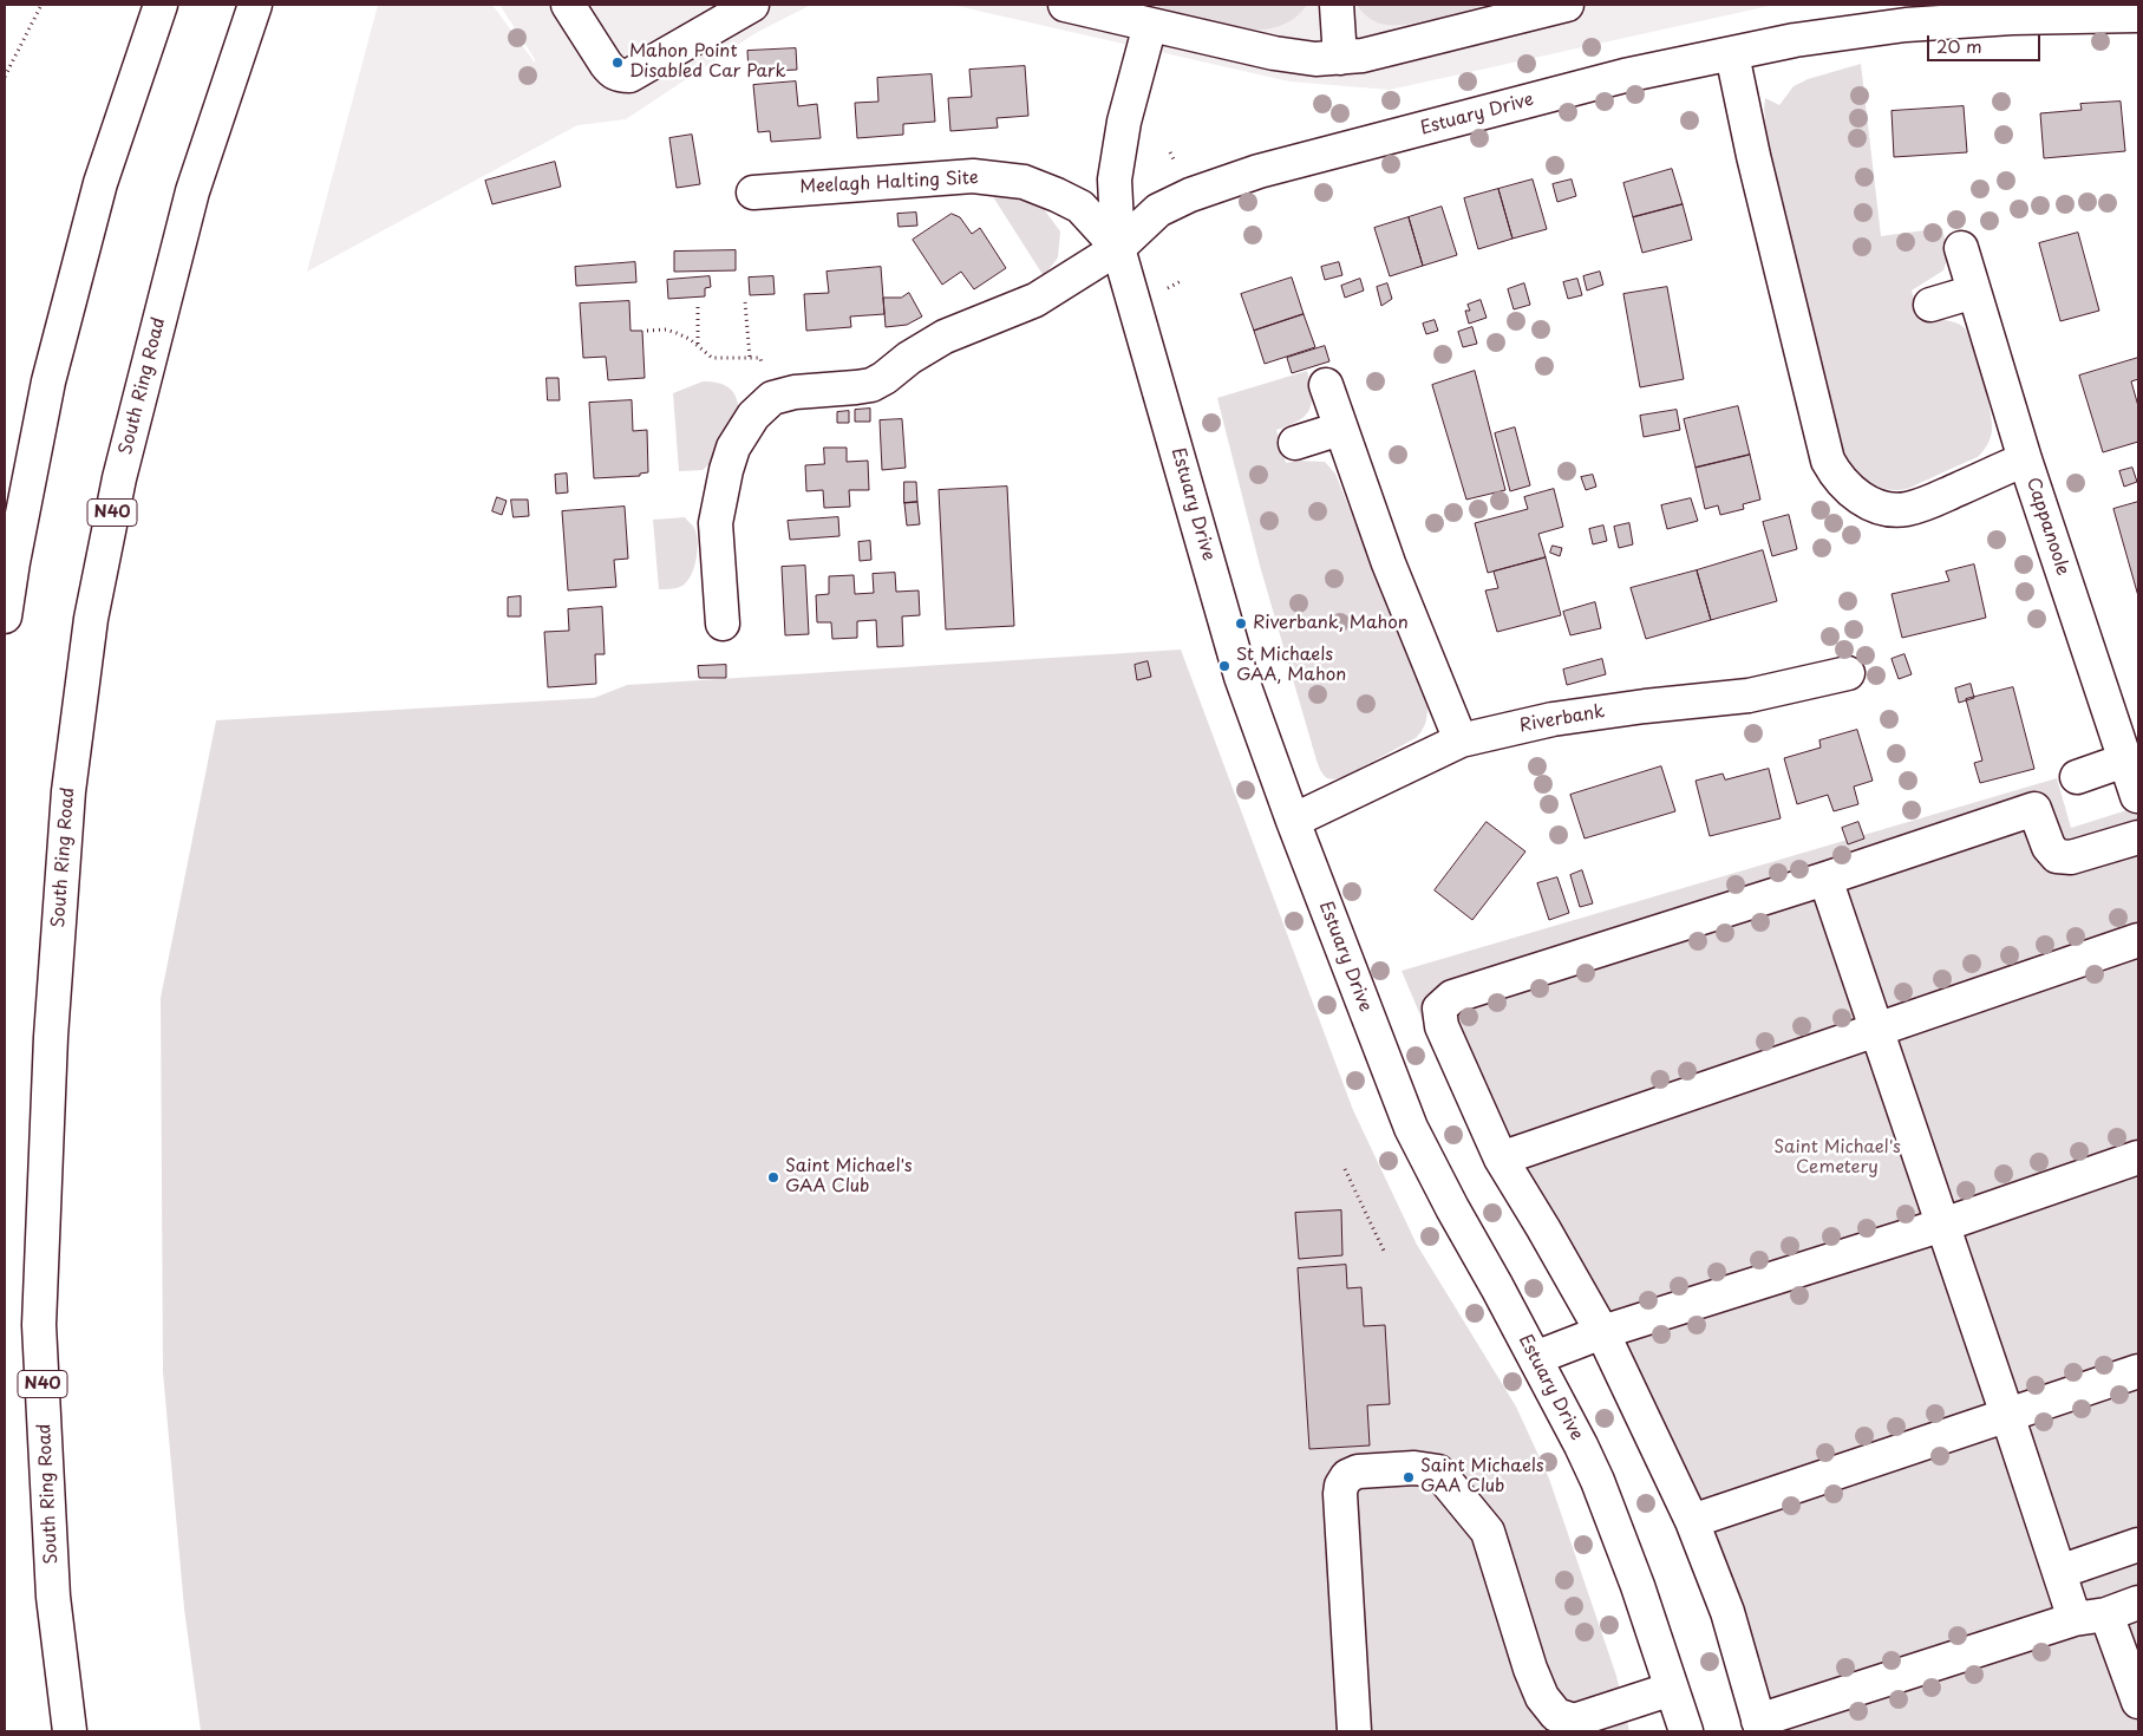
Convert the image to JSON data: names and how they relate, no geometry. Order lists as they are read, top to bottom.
{
  "streets": {
    "main road": [
      "Estuary Drive",
      "Meelagh Halting Site",
      "South Ring Road",
      "N40",
      "Cappanoole",
      "Riverbank"
    ]
  },
  "crossings": [
    ["Estuary Drive", "Meelagh Halting Site"],
    ["Estuary Drive", "Riverbank"]
  ],
  "parks": ["Saint Michael's Cemetery"],
  "places": [
    "Mahon Point Disabled Car Park",
    "Riverbank, Mahon",
    "St Michaels GAA, Mahon",
    "Saint Michael's GAA Club",
    "Saint Michaels GAA Club"
  ],
  "scale_bar": "20 m"
}
